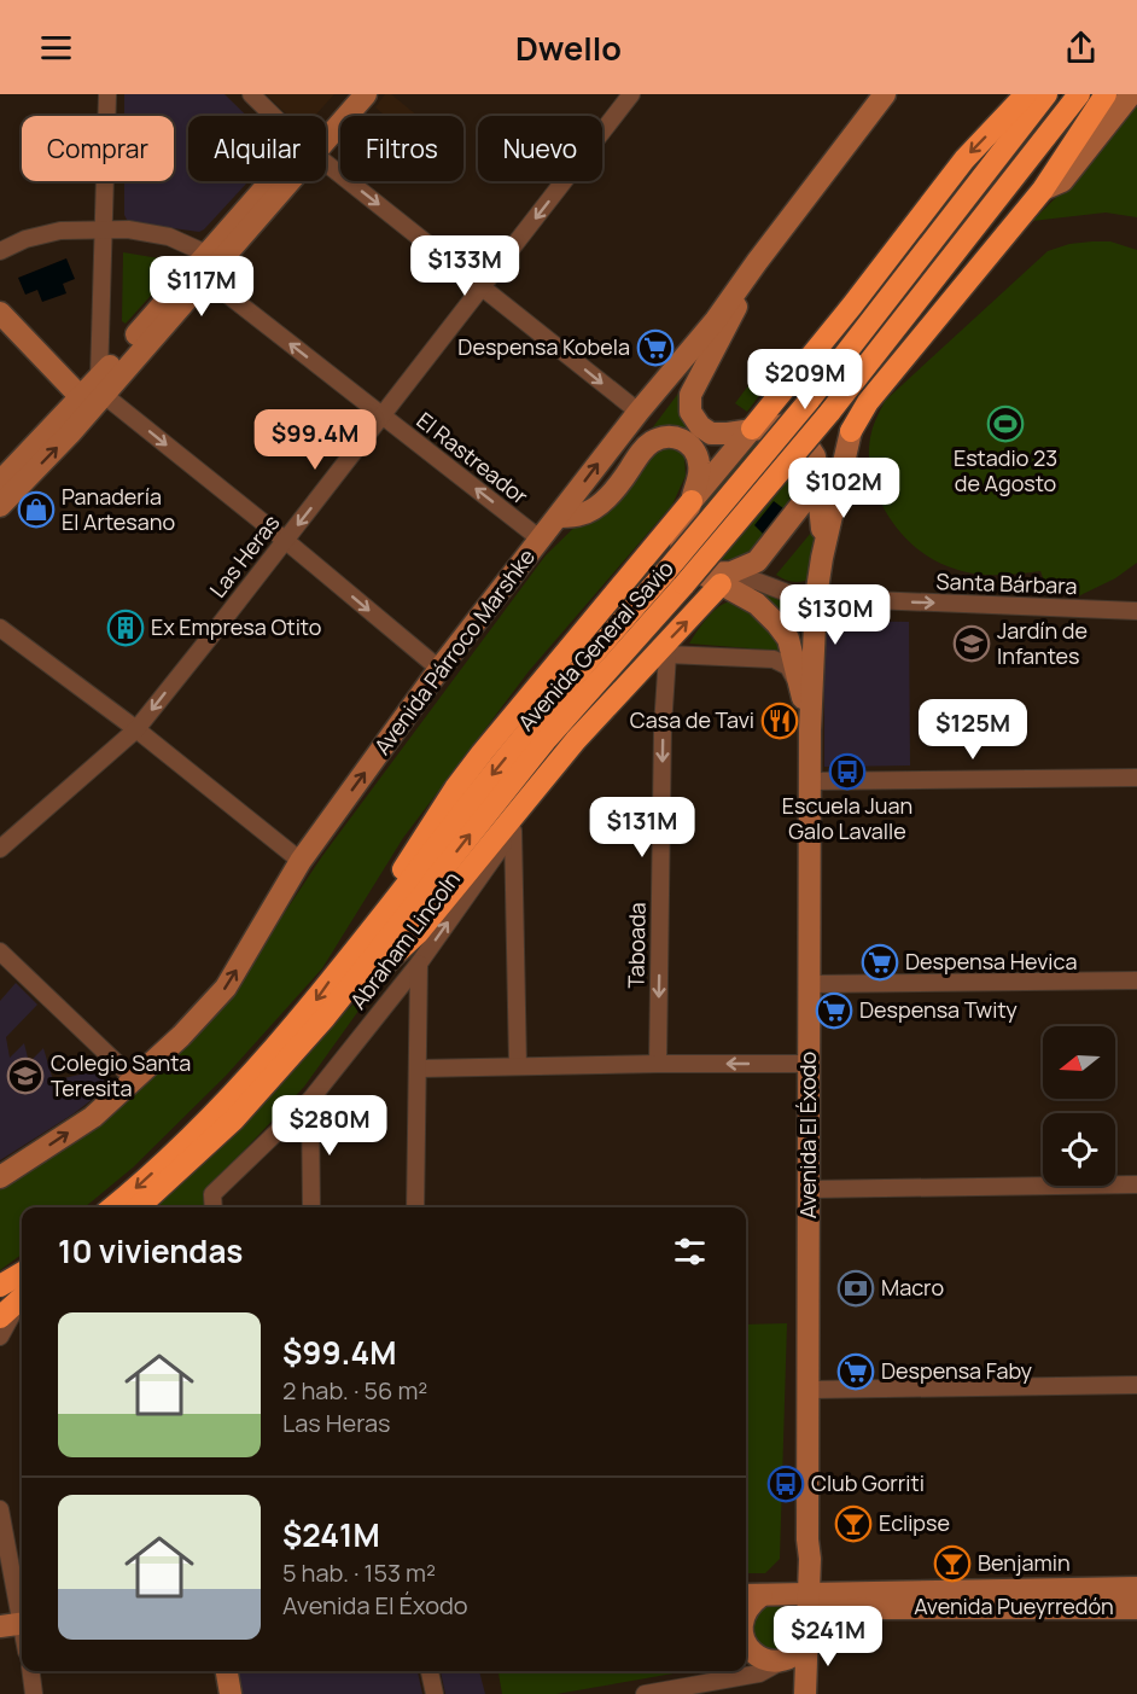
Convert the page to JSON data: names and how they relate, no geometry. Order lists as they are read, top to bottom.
{
  "streets": {
    "highway": ["Avenida General Savio"],
    "main road": ["Avenida Párroco Marshke", "Avenida El Éxodo", "Avenida Pueyrredón"],
    "street": [
      "El Rastreador",
      "Las Heras",
      "Santa Bárbara",
      "Abraham Lincoln",
      "Taboada"
    ]
  },
  "crossings": [
    ["El Rastreador", "Las Heras"],
    ["El Rastreador", "Avenida Párroco Marshke"],
    ["Santa Bárbara", "Avenida El Éxodo"],
    ["Avenida Párroco Marshke", "Avenida El Éxodo"],
    ["Avenida El Éxodo", "Avenida Pueyrredón"]
  ],
  "one_way": [
    "El Rastreador",
    "Las Heras",
    "Santa Bárbara",
    "Avenida Párroco Marshke"
  ],
  "places": {
    "supermarket": [
      "Despensa Kobela",
      "Despensa Hevica",
      "Despensa Twity",
      "Despensa Faby"
    ],
    "sports": ["Estadio 23 de Agosto"],
    "shop": ["Panadería El Artesano"],
    "building": ["Ex Empresa Otito"],
    "school or university": ["Jardín de Infantes", "Colegio Santa Teresita"],
    "restaurant": ["Casa de Tavi"],
    "bus stop": ["Escuela Juan Galo Lavalle", "Club Gorriti"],
    "bank": ["Macro"],
    "bar": ["Eclipse", "Benjamin"]
  },
  "north": "left",
  "page": {
    "header": "Dwello",
    "chip": [
      "Comprar",
      "Alquilar",
      "Filtros",
      "Nuevo"
    ],
    "price": [
      "$133M",
      "$117M",
      "$209M",
      "$99.4M",
      "$102M",
      "$130M",
      "$125M",
      "$131M",
      "$280M",
      "$241M"
    ],
    "heading": "10 viviendas",
    "list": [
      {
        "name": "$99.4M",
        "note": "2 hab. · 56 m² · Las Heras"
      },
      {
        "name": "$241M",
        "note": "5 hab. · 153 m² · Avenida El Éxodo"
      }
    ]
  }
}
